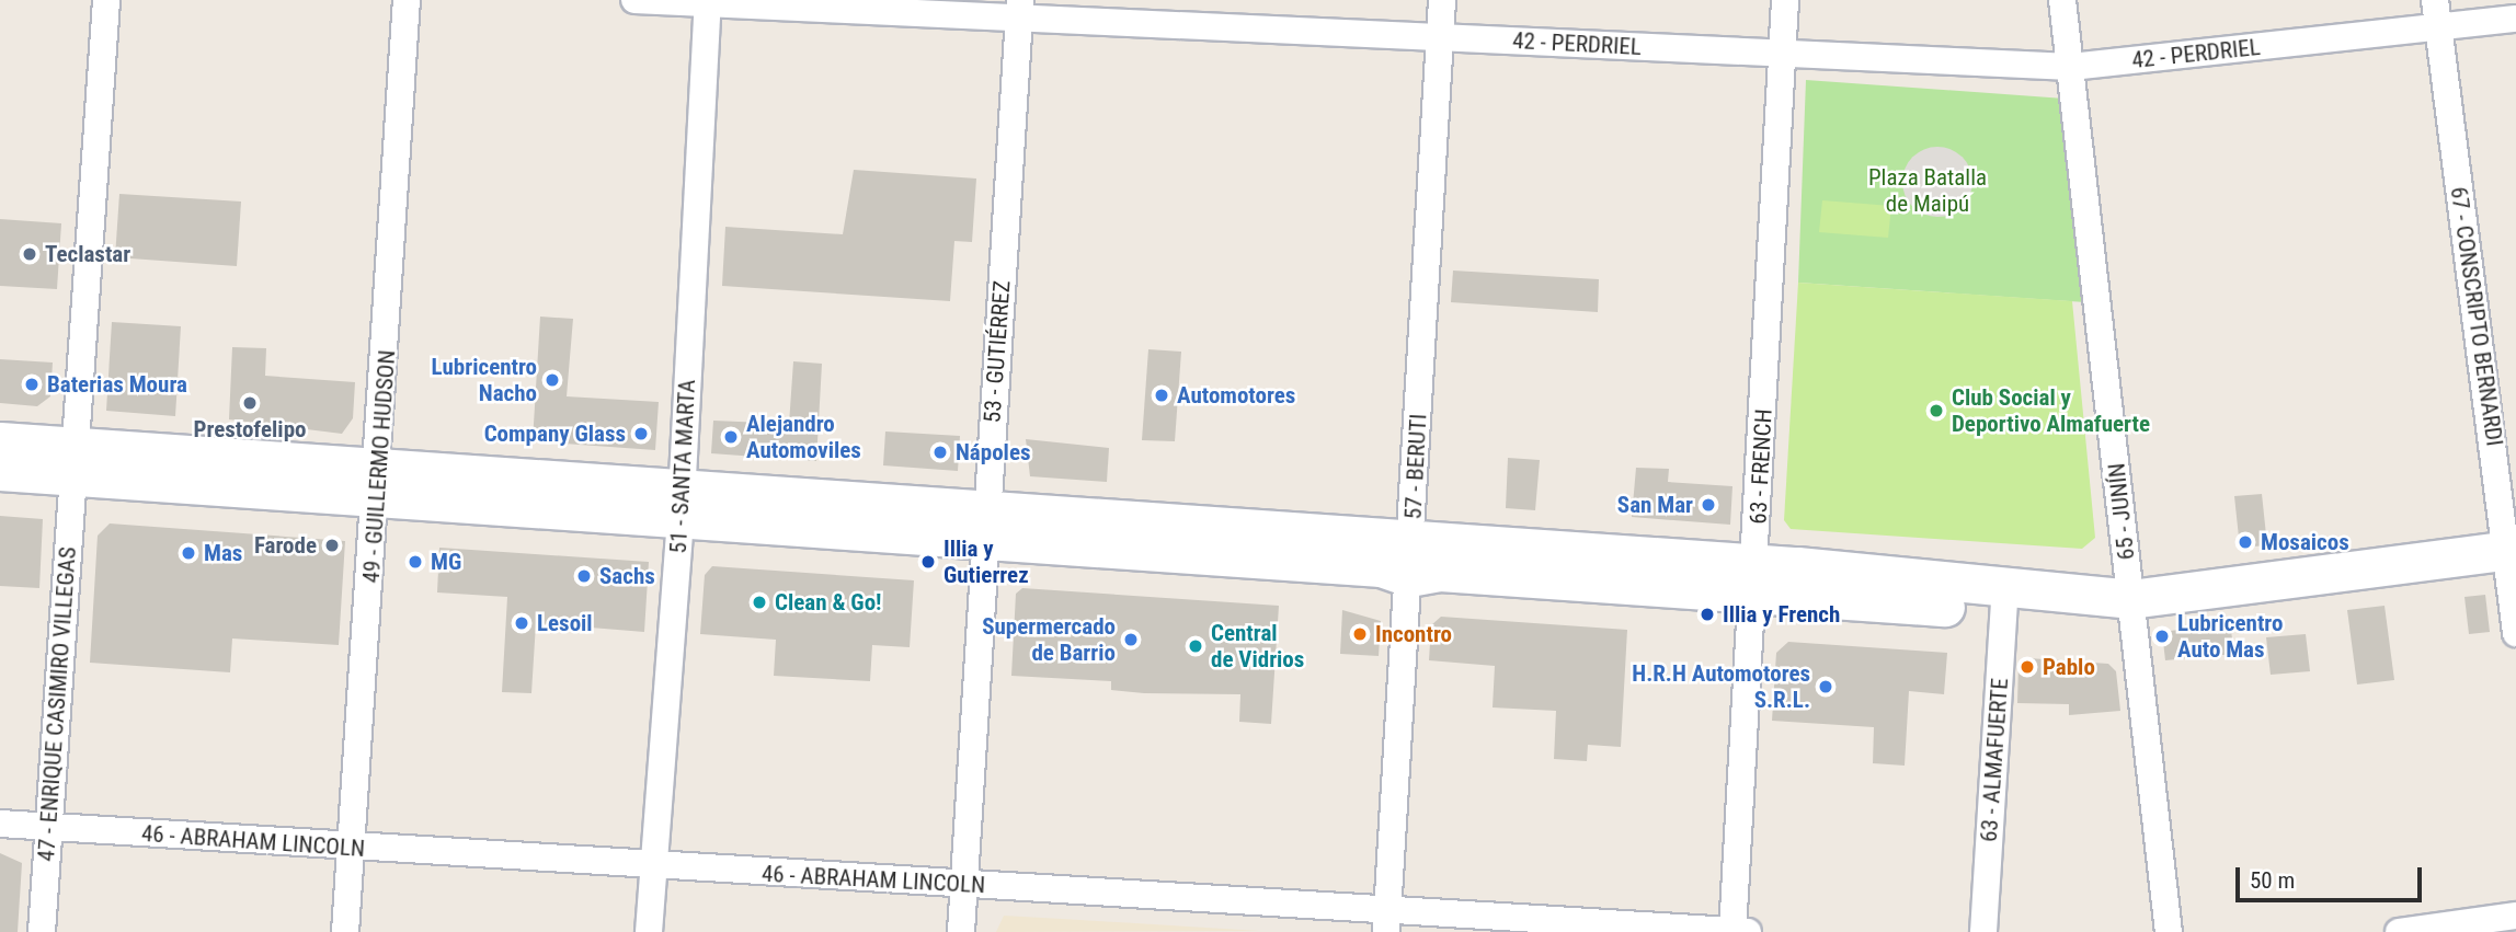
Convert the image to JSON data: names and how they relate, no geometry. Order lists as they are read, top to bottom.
{
  "streets": {
    "street": [
      "42 - PERDRIEL",
      "67 - CONSCRIPTO BERNARDI",
      "53 - GUTIÉRREZ",
      "49 - GUILLERMO HUDSON",
      "51 - SANTA MARTA",
      "57 - BERUTI",
      "63 - FRENCH",
      "65 - JUNÍN",
      "47 - ENRIQUE CASIMIRO VILLEGAS",
      "63 - ALMAFUERTE",
      "46 - ABRAHAM LINCOLN"
    ]
  },
  "crossings": [
    ["42 - PERDRIEL", "67 - CONSCRIPTO BERNARDI"],
    ["42 - PERDRIEL", "53 - GUTIÉRREZ"],
    ["42 - PERDRIEL", "51 - SANTA MARTA"],
    ["42 - PERDRIEL", "57 - BERUTI"],
    ["42 - PERDRIEL", "63 - FRENCH"],
    ["42 - PERDRIEL", "65 - JUNÍN"],
    ["53 - GUTIÉRREZ", "46 - ABRAHAM LINCOLN"],
    ["49 - GUILLERMO HUDSON", "46 - ABRAHAM LINCOLN"],
    ["51 - SANTA MARTA", "46 - ABRAHAM LINCOLN"],
    ["57 - BERUTI", "46 - ABRAHAM LINCOLN"],
    ["63 - FRENCH", "46 - ABRAHAM LINCOLN"],
    ["47 - ENRIQUE CASIMIRO VILLEGAS", "46 - ABRAHAM LINCOLN"]
  ],
  "parks": ["Plaza Batalla de Maipú"],
  "places": [
    "Teclastar",
    "Lubricentro Nacho",
    "Baterias Moura",
    "Automotores",
    "Prestofelipo",
    "Club Social y Deportivo Almafuerte",
    "Company Glass",
    "Alejandro Automoviles",
    "Nápoles",
    "San Mar",
    "Mosaicos",
    "Farode",
    "Mas",
    "MG",
    "Illia y Gutierrez",
    "Sachs",
    "Clean & Go!",
    "Illia y French",
    "Lesoil",
    "Incontro",
    "Lubricentro Auto Mas",
    "Supermercado de Barrio",
    "Central de Vidrios",
    "Pablo",
    "H.R.H Automotores S.R.L."
  ],
  "scale_bar": "50 m"
}
